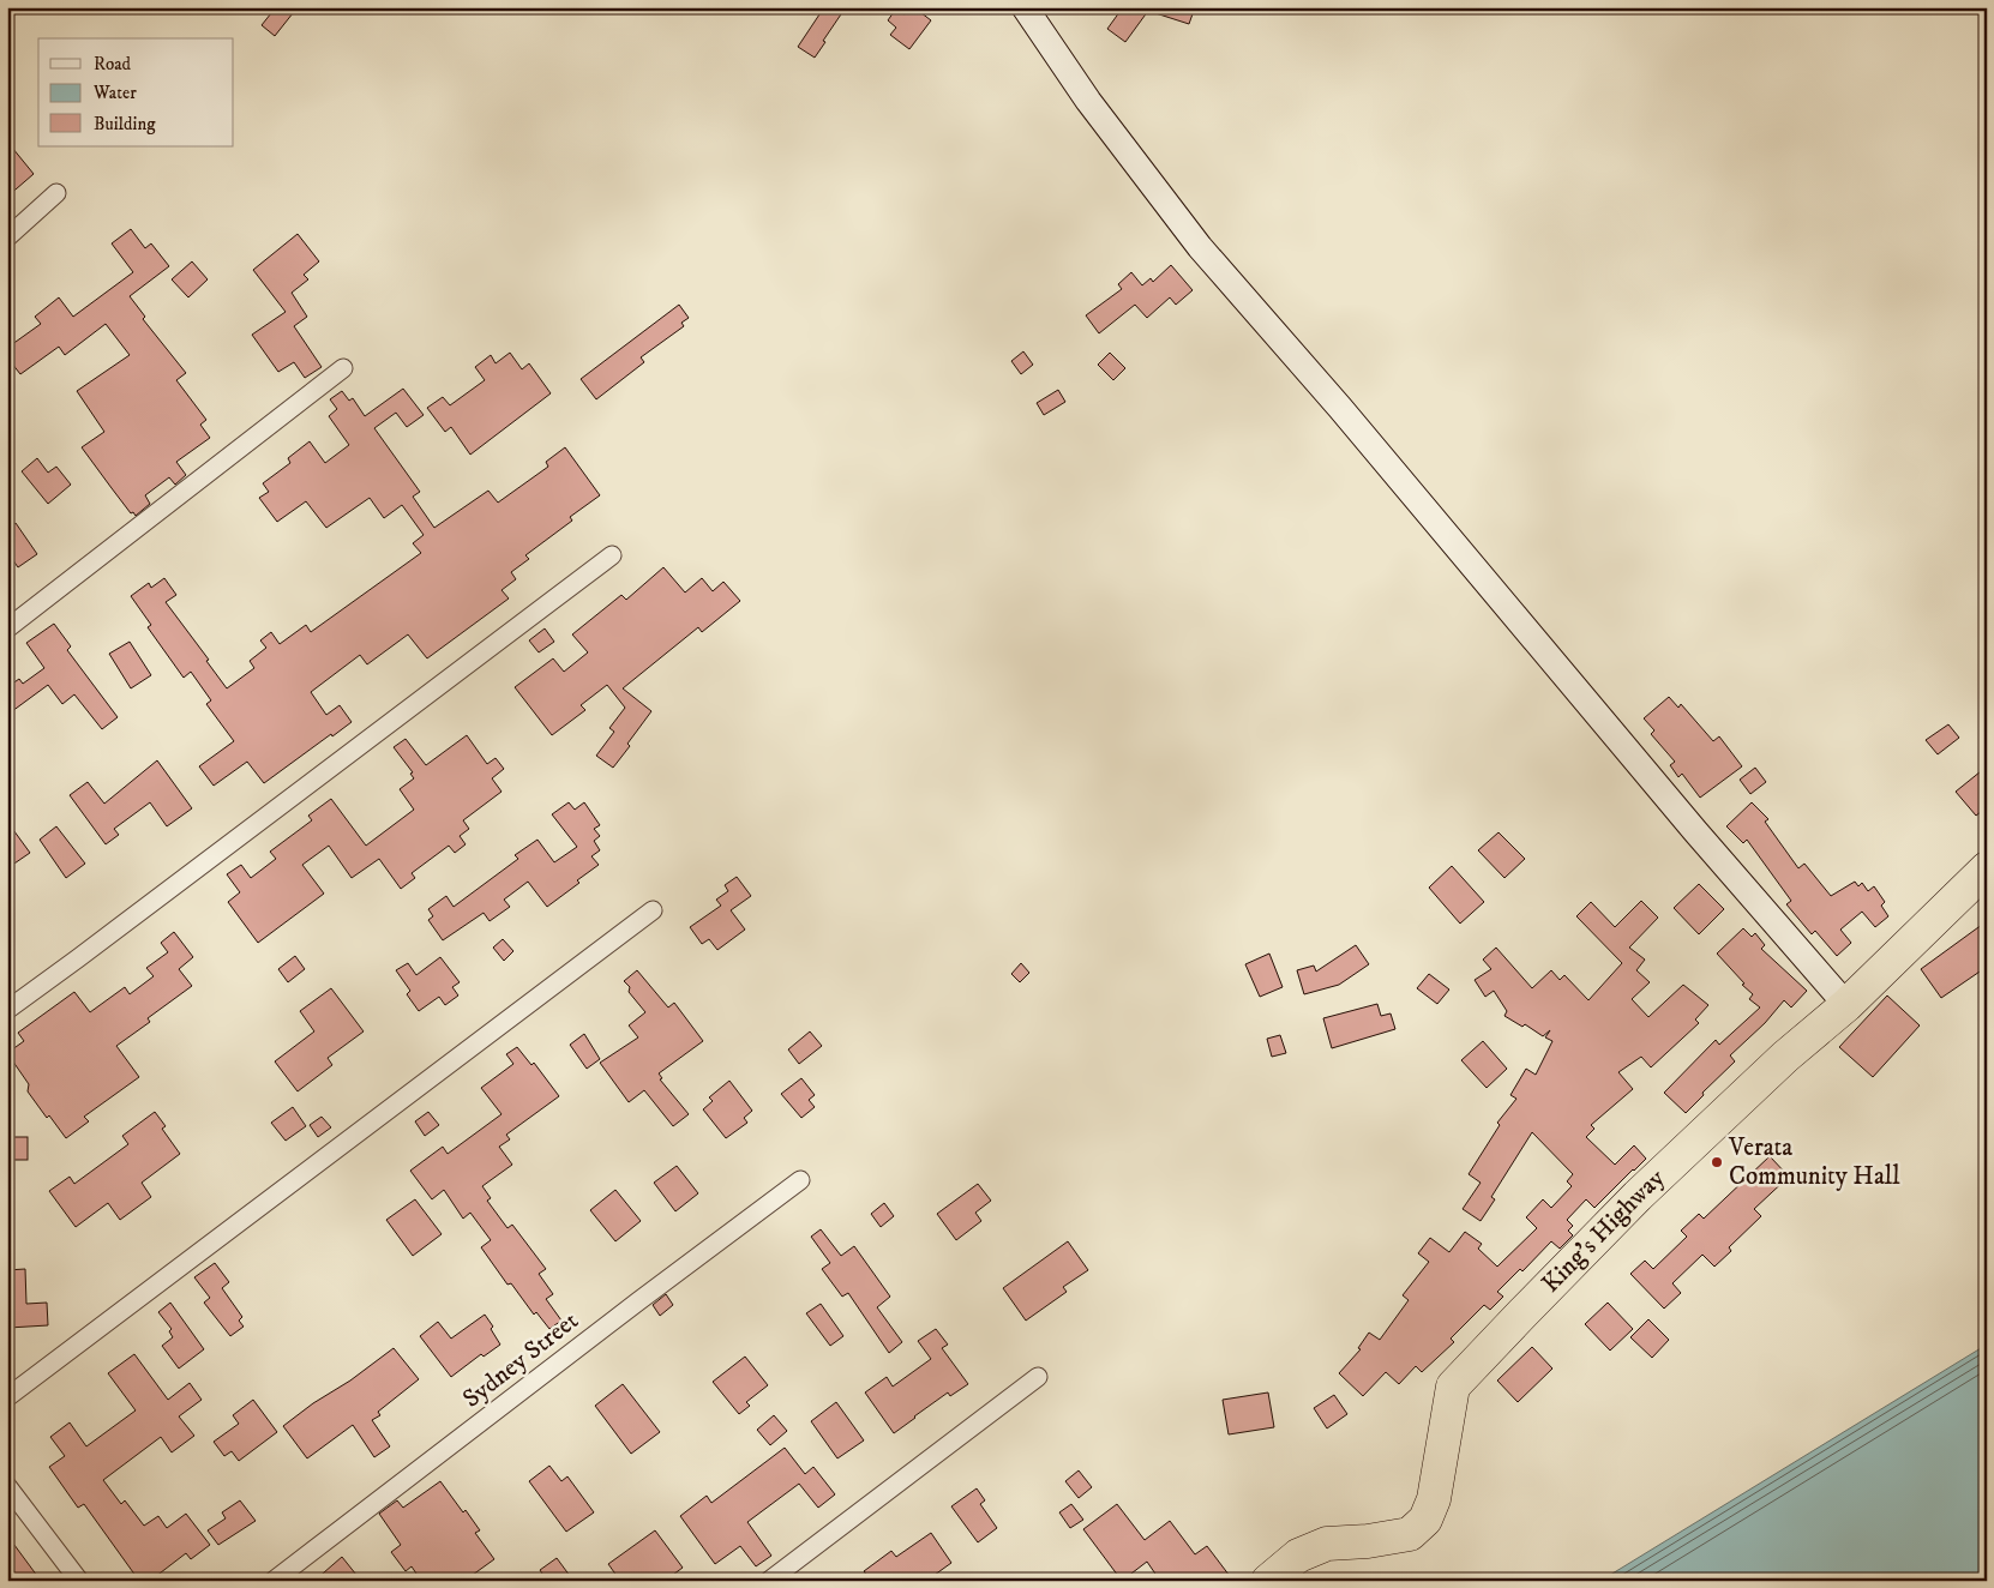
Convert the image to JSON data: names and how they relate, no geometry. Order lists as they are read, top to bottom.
{
  "streets": {
    "highway": ["King's Highway"],
    "street": ["Sydney Street"]
  },
  "places": ["Verata Community Hall"],
  "legend": ["Road", "Water", "Building"]
}
